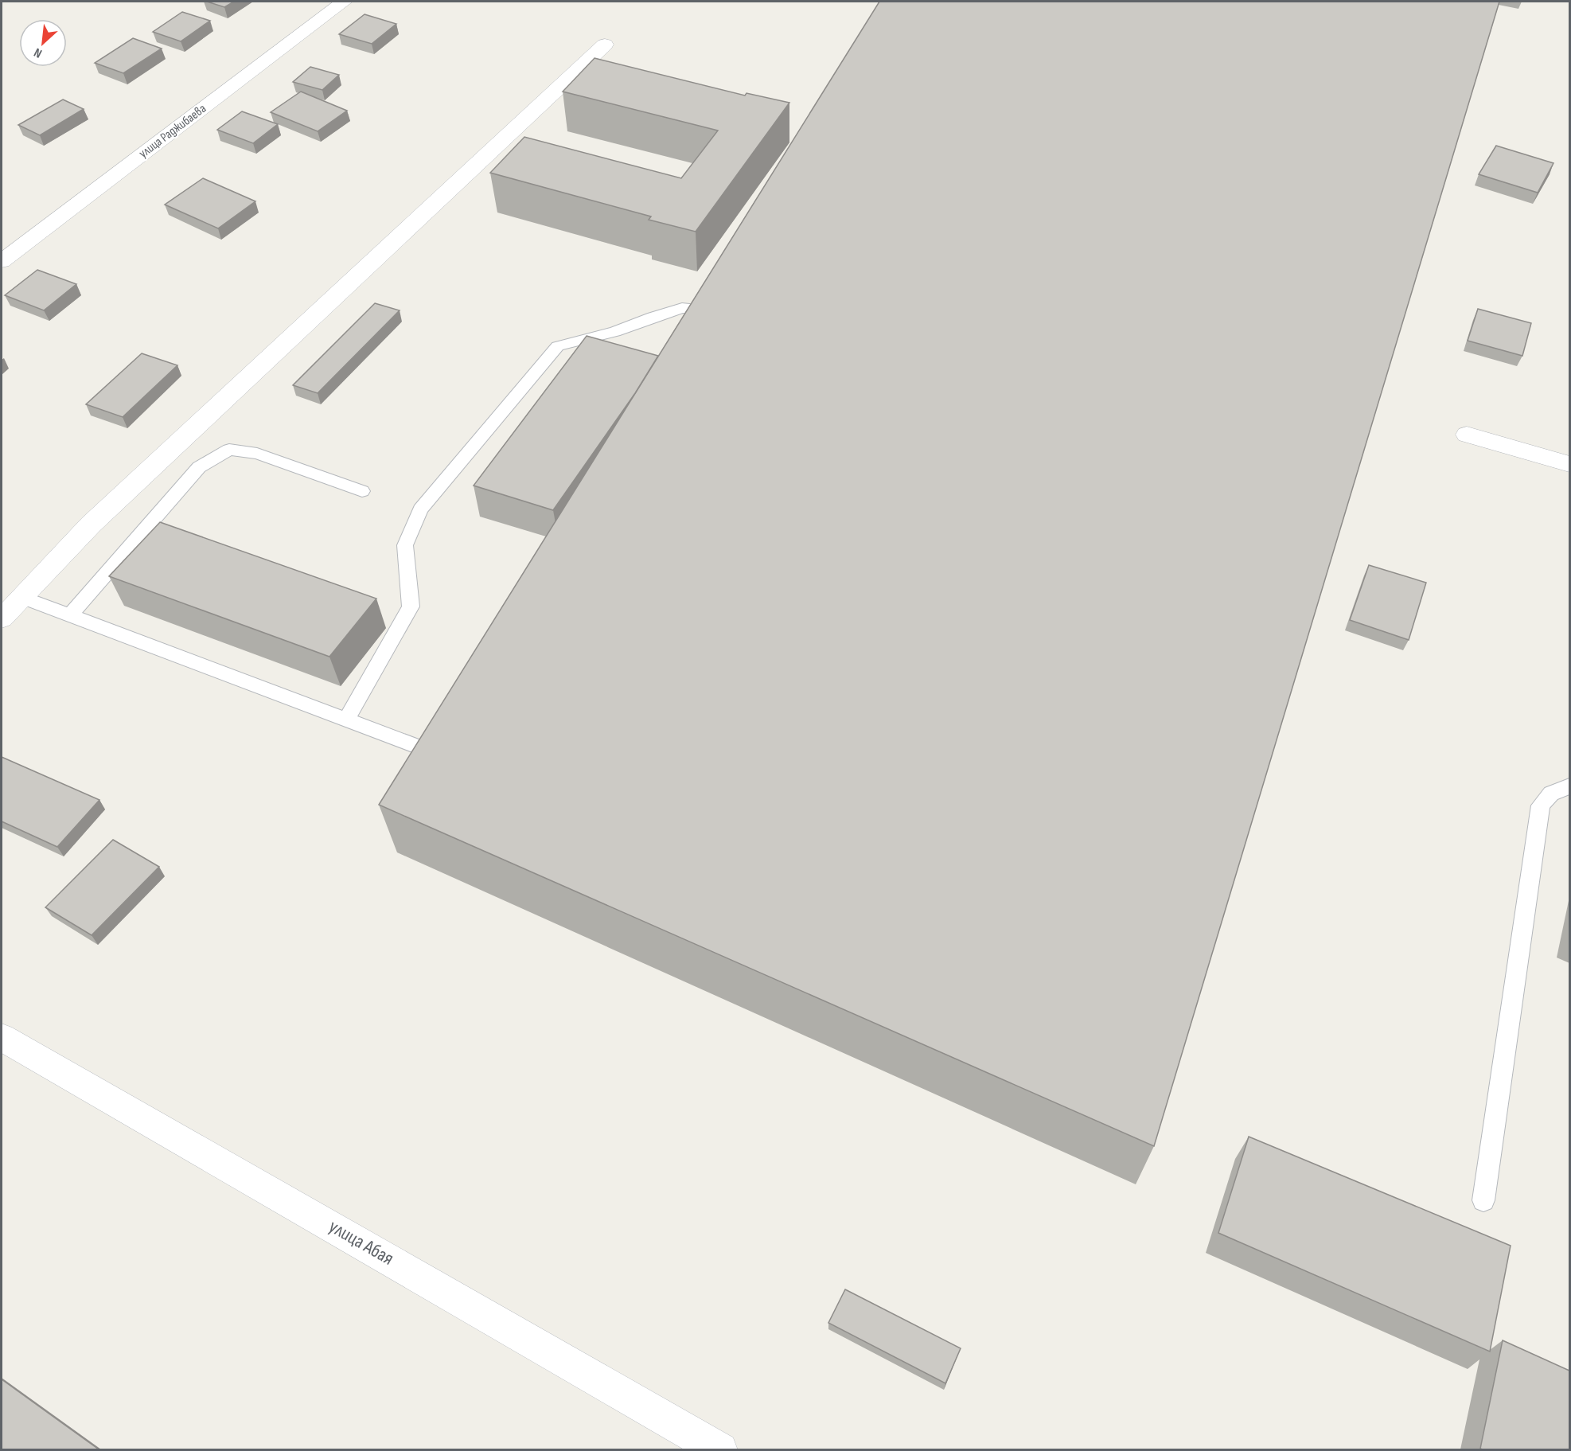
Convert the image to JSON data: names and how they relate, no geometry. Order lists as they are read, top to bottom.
{
  "streets": {
    "street": ["улица Раджибаева", "улица Абая"]
  },
  "north": "bottom left"
}
